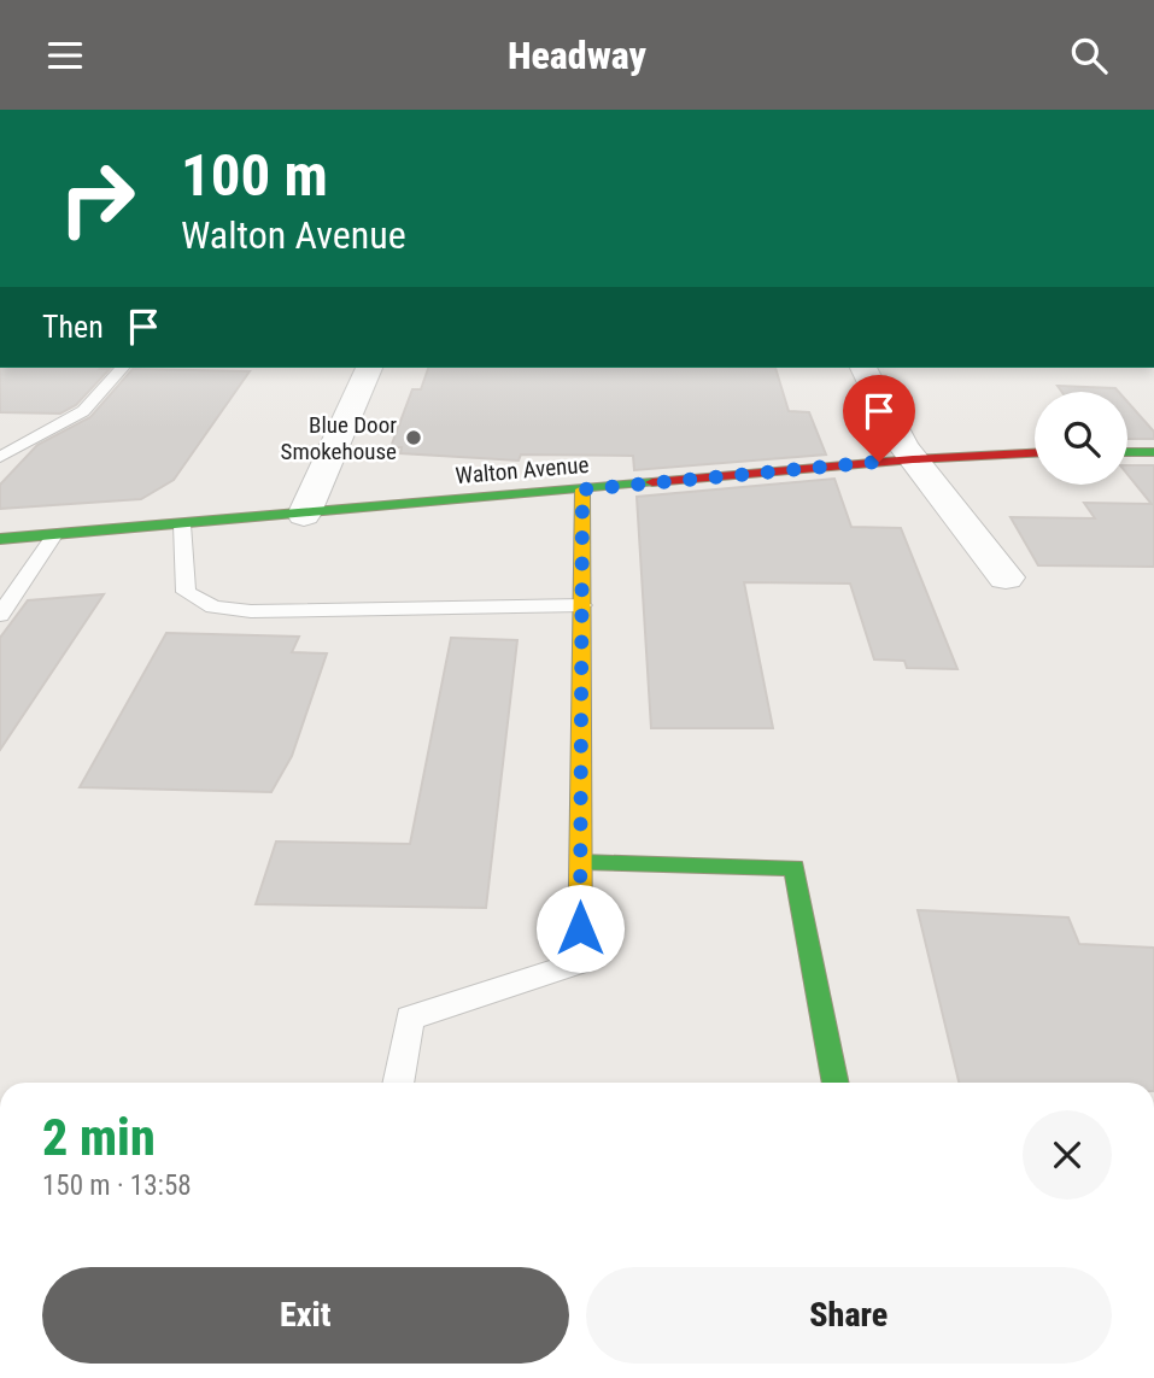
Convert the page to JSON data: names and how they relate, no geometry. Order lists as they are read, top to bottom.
{
  "streets": {
    "street": ["Walton Avenue"]
  },
  "places": ["Blue Door Smokehouse"],
  "page": {
    "header": "Headway",
    "turn": ["100 m", "Walton Avenue"],
    "then": "Then",
    "heading": ["2 min", "150 m · 13:58"],
    "buttons": ["Exit", "Share"]
  }
}
